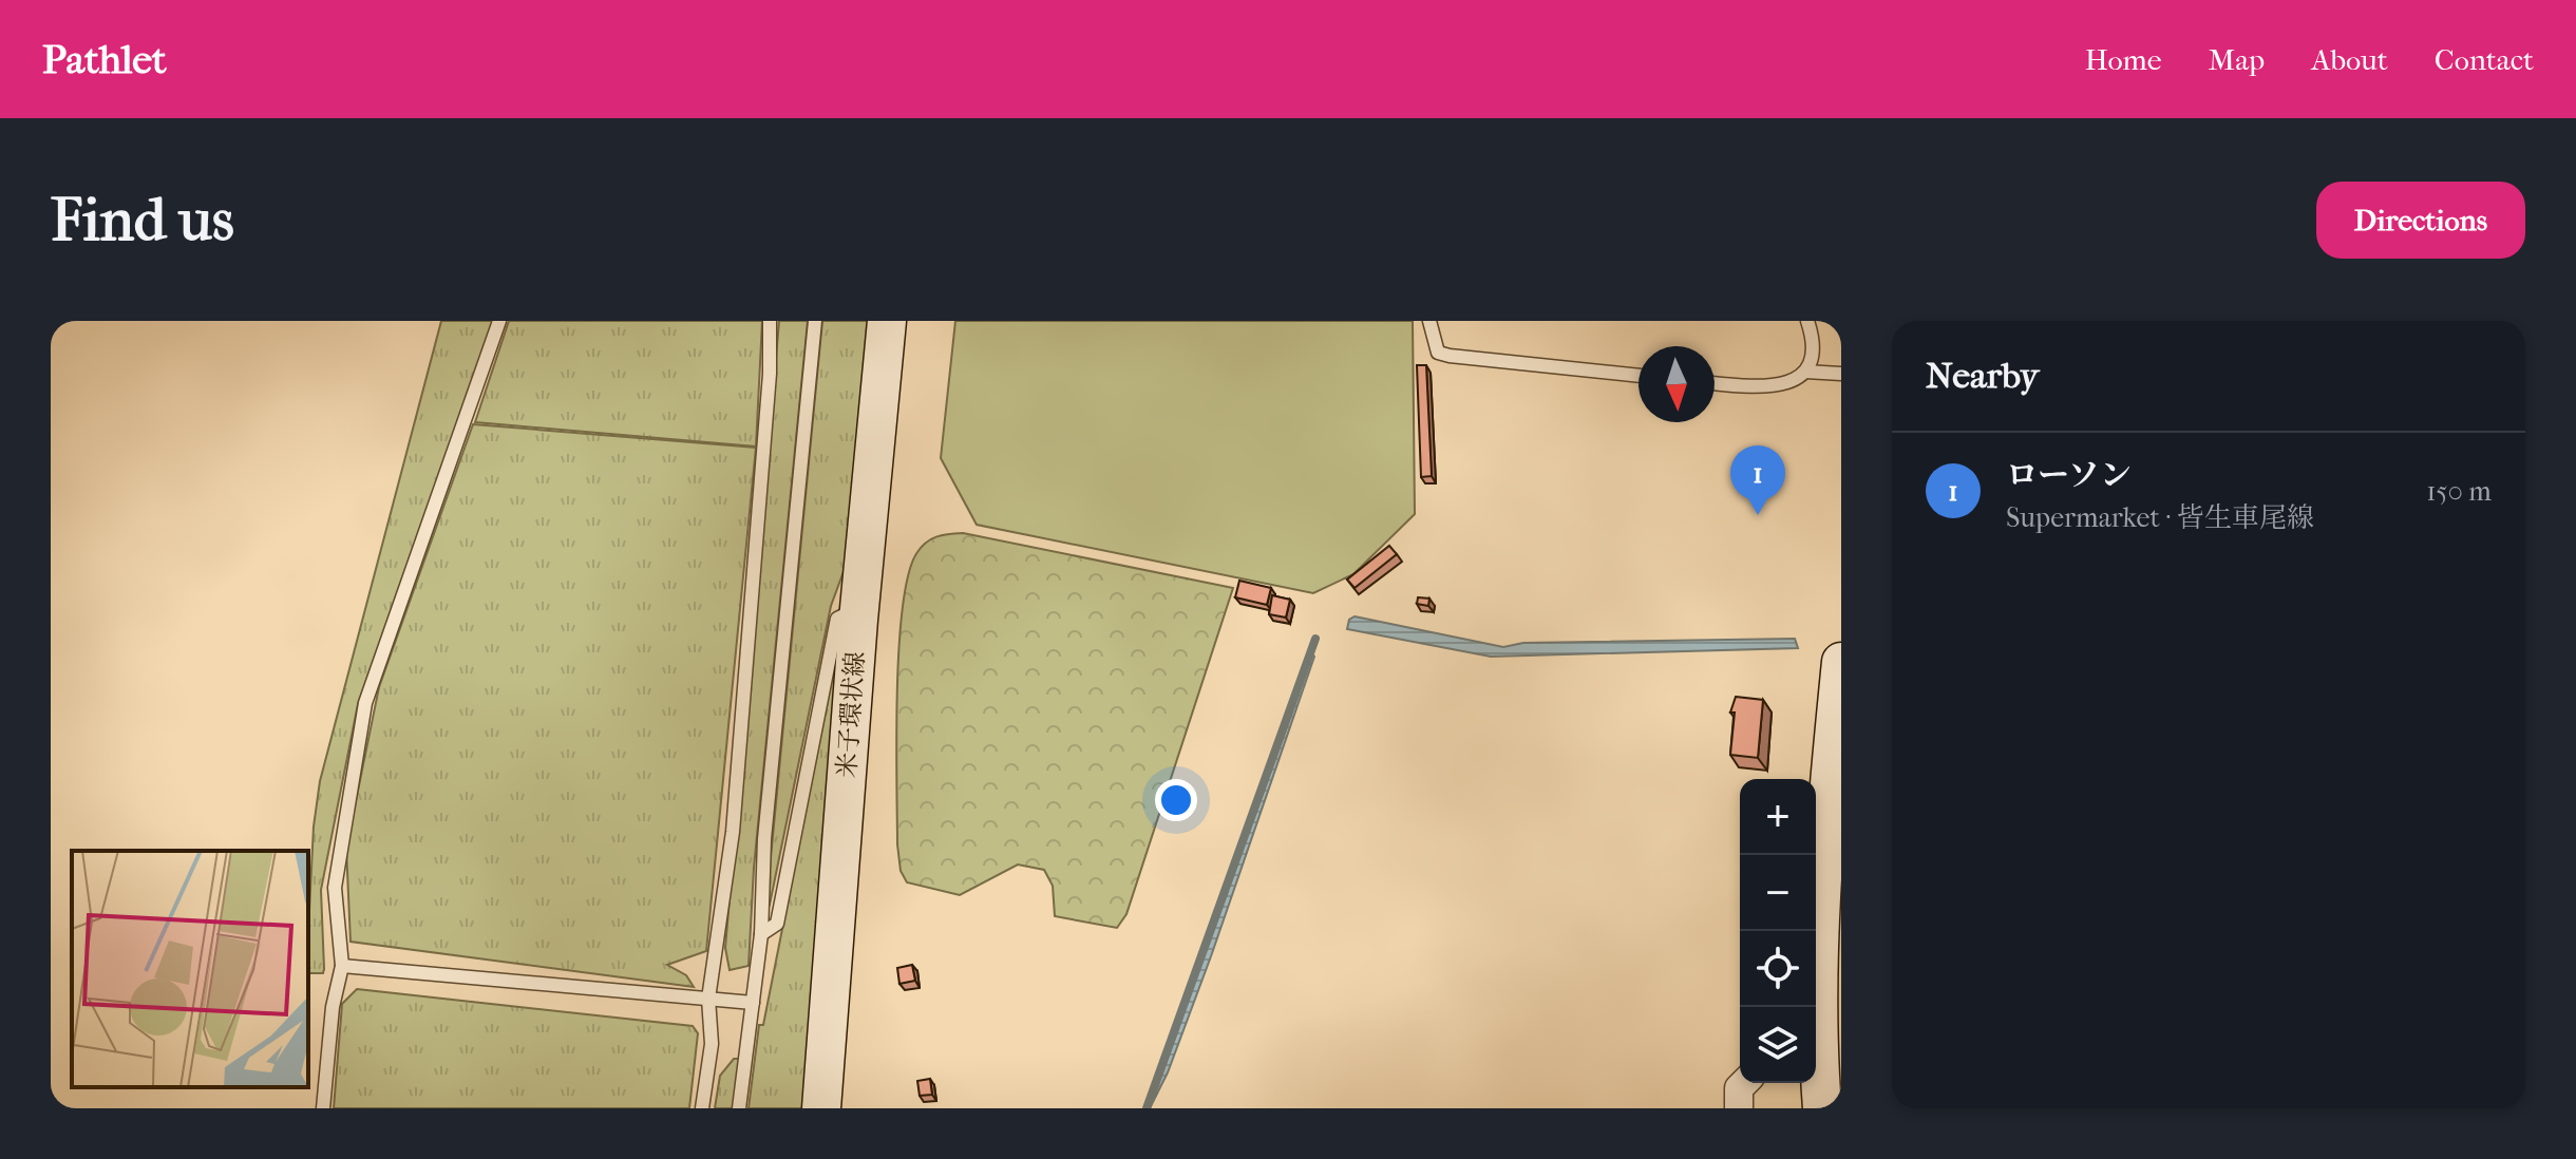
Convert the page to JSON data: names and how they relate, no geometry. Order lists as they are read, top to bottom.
{
  "streets": {
    "main road": ["米子環状線"]
  },
  "north": "bottom",
  "page": {
    "header": "Pathlet",
    "nav": [
      "Home",
      "Map",
      "About",
      "Contact"
    ],
    "buttons": "Directions",
    "title": "Find us",
    "heading": "Nearby",
    "list": [
      {
        "mark": "1",
        "name": "ローソン",
        "note": "Supermarket · 皆生車尾線",
        "value": "150 m"
      }
    ],
    "pins": "1",
    "map_buttons": ["+", "−"]
  }
}
